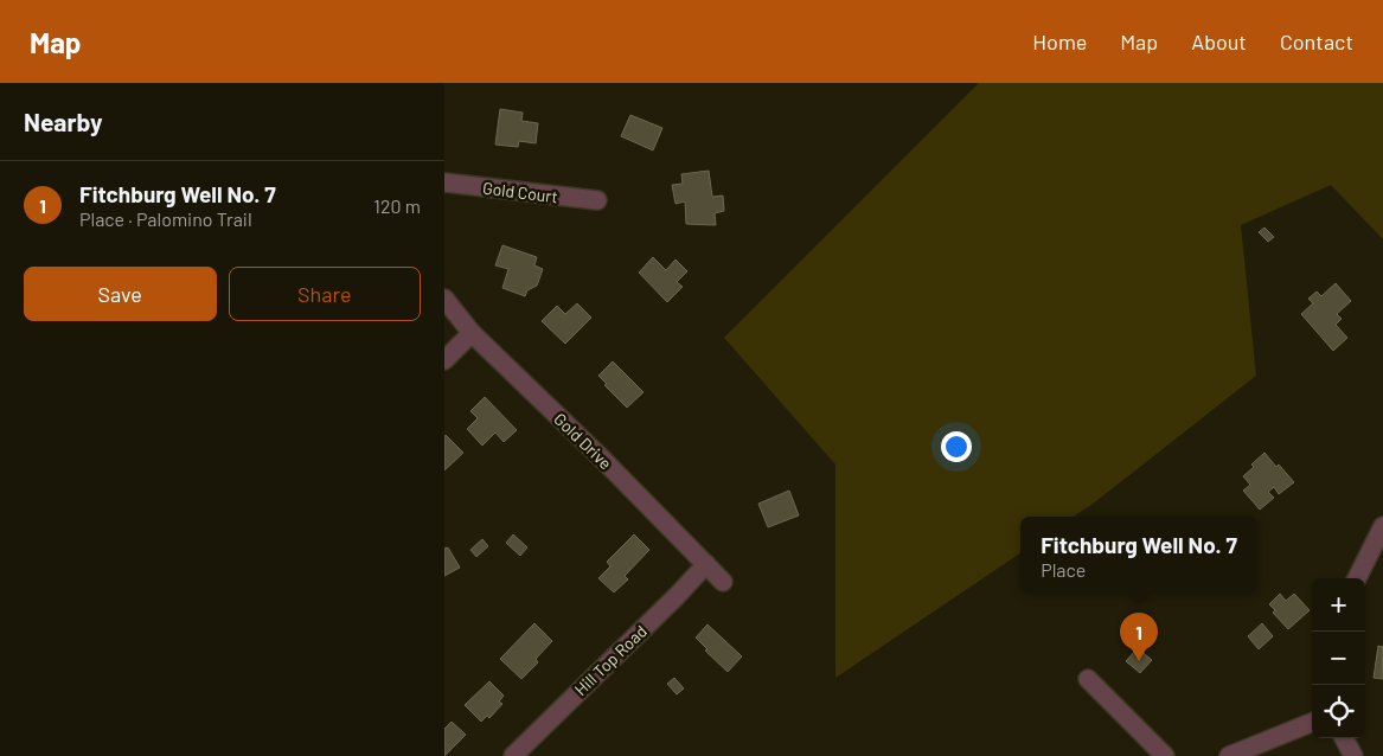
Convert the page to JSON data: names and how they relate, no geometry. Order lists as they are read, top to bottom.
{
  "streets": {
    "street": ["Gold Court", "Gold Drive", "Hill Top Road"]
  },
  "crossings": [
    ["Gold Drive", "Hill Top Road"]
  ],
  "page": {
    "header": "Map",
    "nav": [
      "Home",
      "Map",
      "About",
      "Contact"
    ],
    "heading": "Nearby",
    "list": [
      {
        "mark": "1",
        "name": "Fitchburg Well No. 7",
        "note": "Place · Palomino Trail",
        "value": "120 m"
      }
    ],
    "buttons": ["Save", "Share"],
    "popup": ["Fitchburg Well No. 7", "Place"],
    "map_buttons": ["+", "−"],
    "pins": "1"
  }
}
